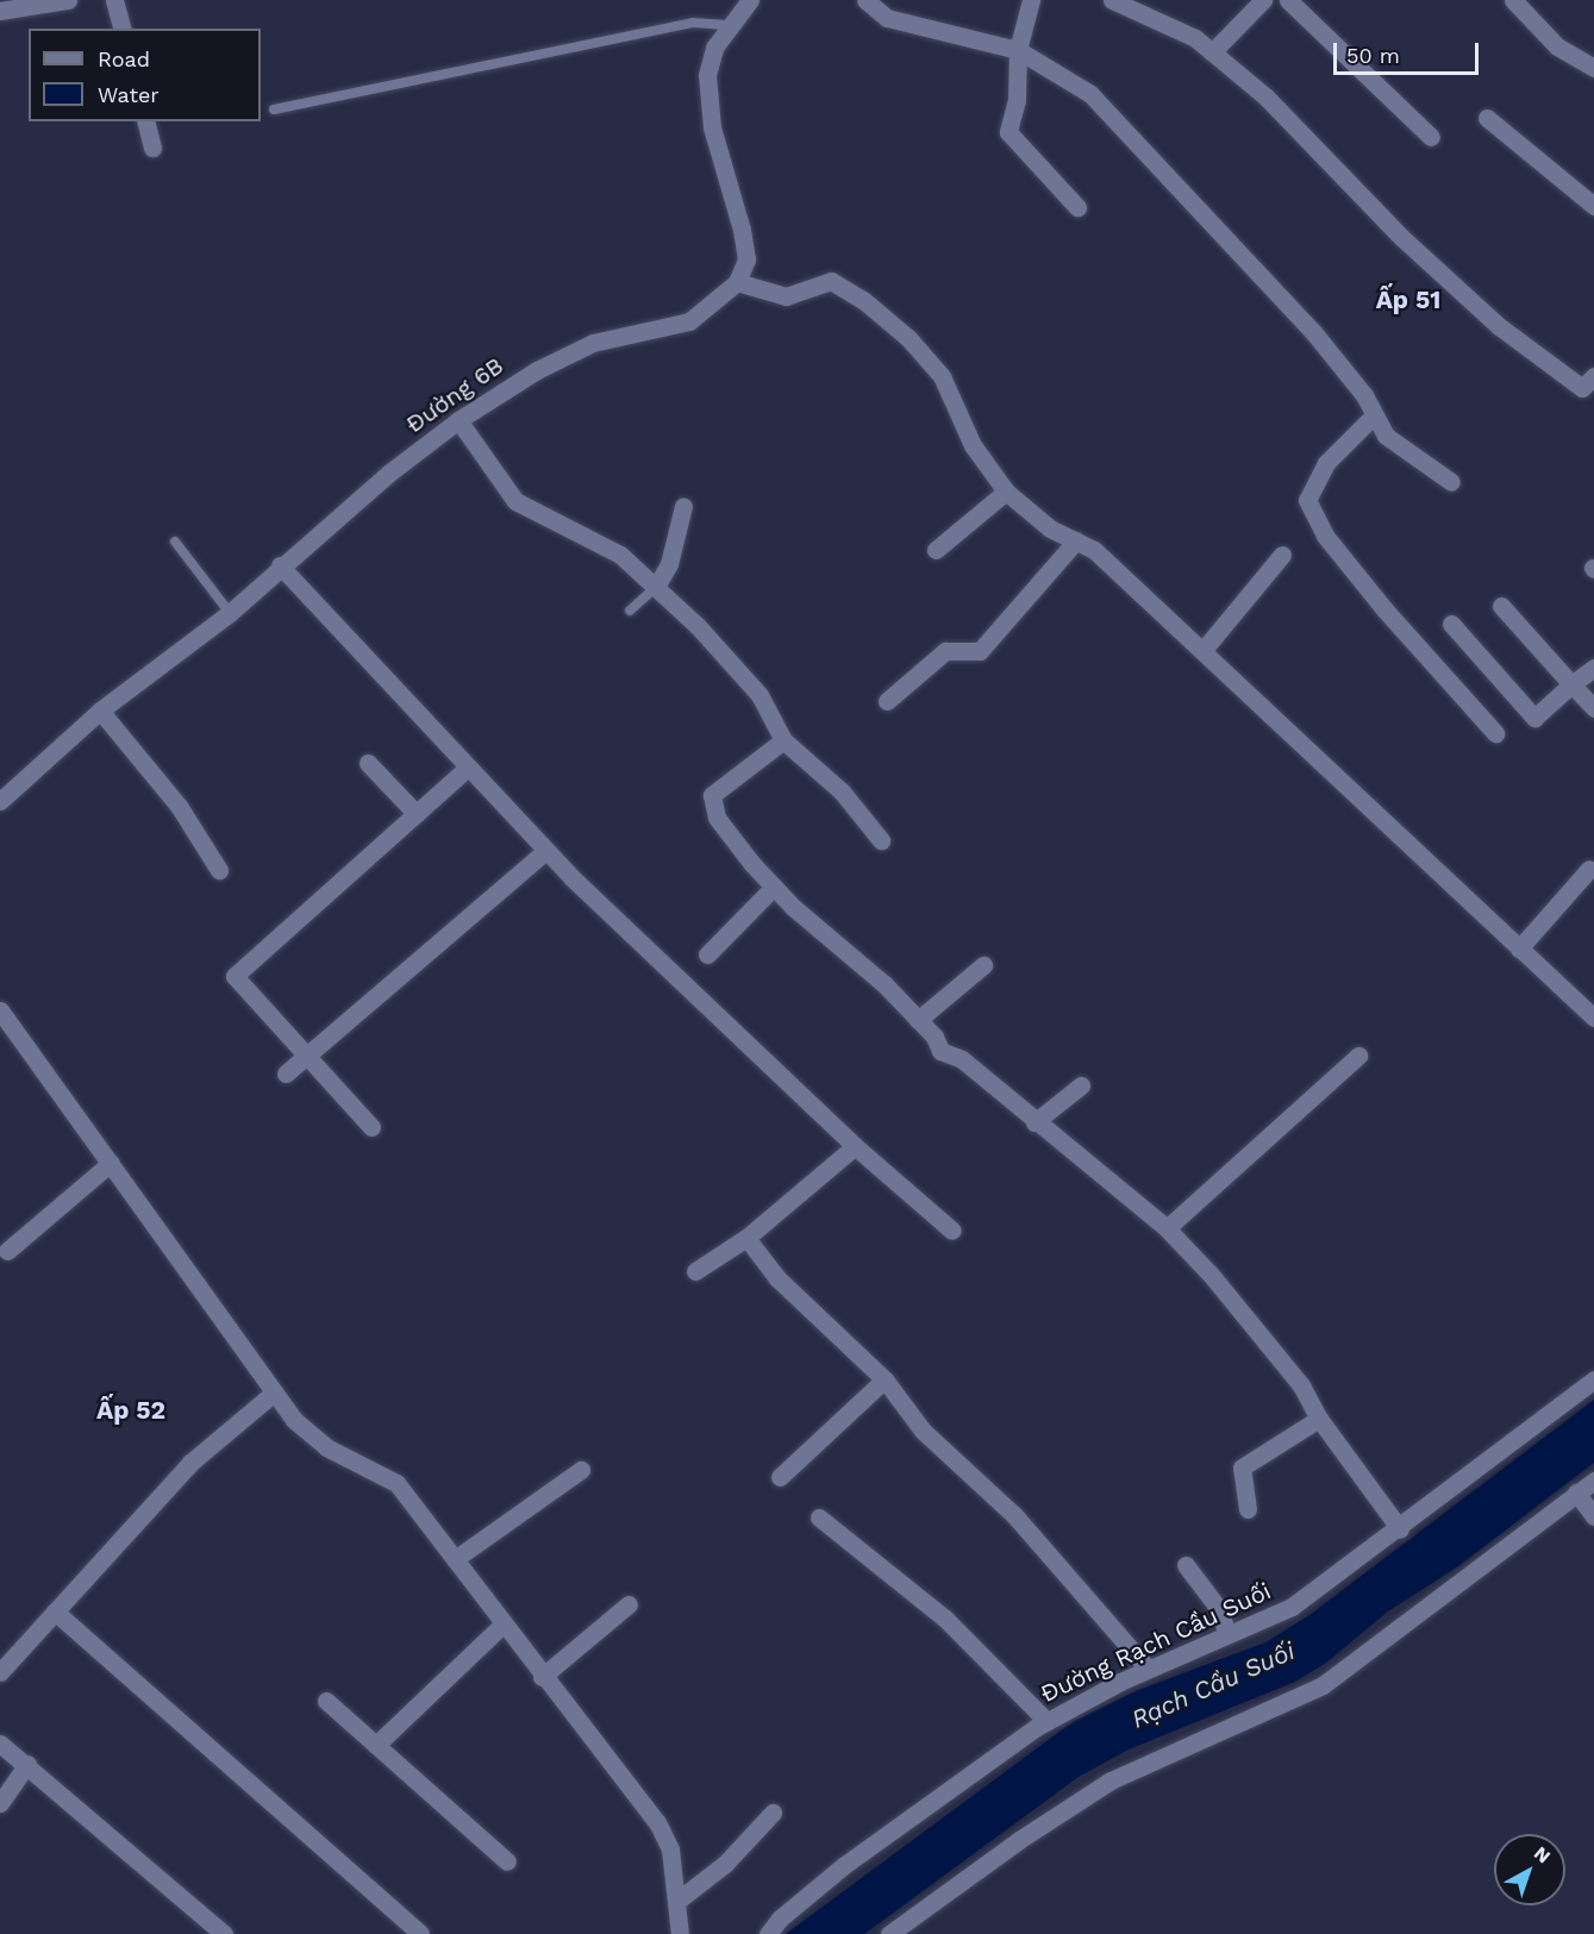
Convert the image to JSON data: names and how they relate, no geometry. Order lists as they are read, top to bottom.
{
  "streets": {
    "street": ["Đường 6B", "Đường Rạch Cầu Suối"]
  },
  "districts": ["Ấp 51", "Ấp 52"],
  "water": ["Rạch Cầu Suối"],
  "legend": ["Road", "Water"],
  "scale_bar": "50 m",
  "north": "top right"
}
